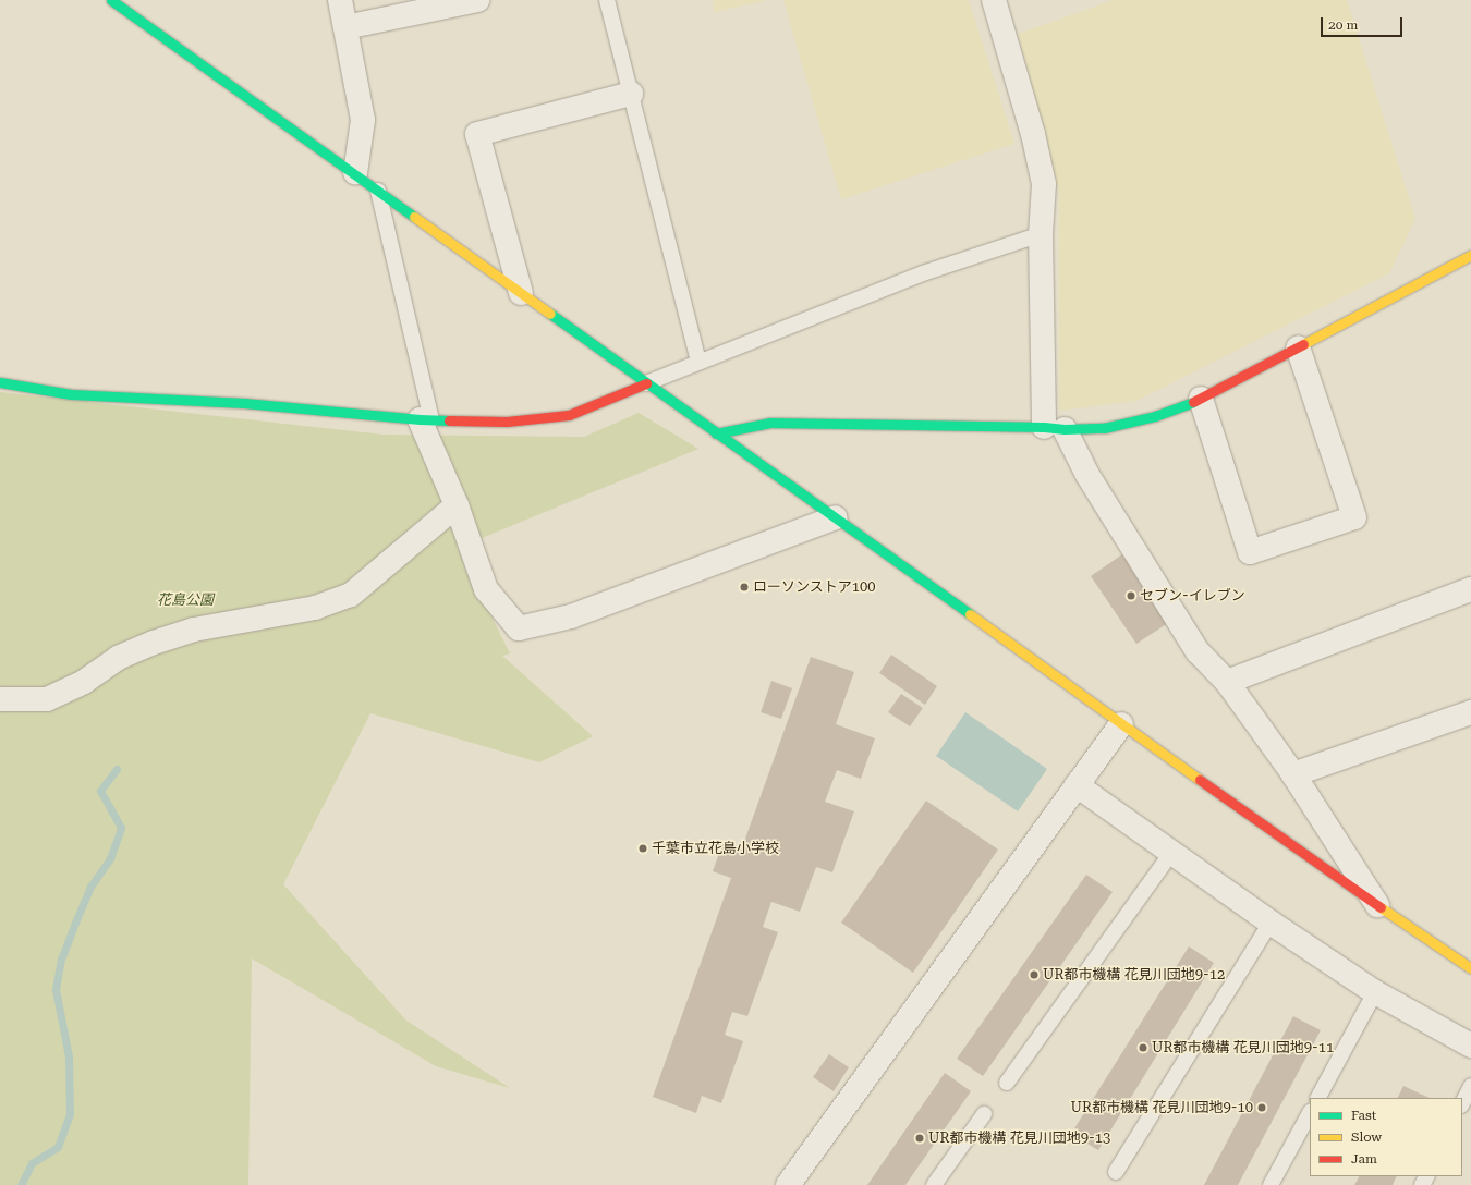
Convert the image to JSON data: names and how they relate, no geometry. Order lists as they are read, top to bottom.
{
  "parks": ["花島公園"],
  "places": [
    "ローソンストア100",
    "セブン-イレブン",
    "千葉市立花島小学校",
    "UR都市機構 花見川団地9-12",
    "UR都市機構 花見川団地9-11",
    "UR都市機構 花見川団地9-10",
    "UR都市機構 花見川団地9-13"
  ],
  "legend": ["Fast", "Slow", "Jam"],
  "scale_bar": "20 m"
}
